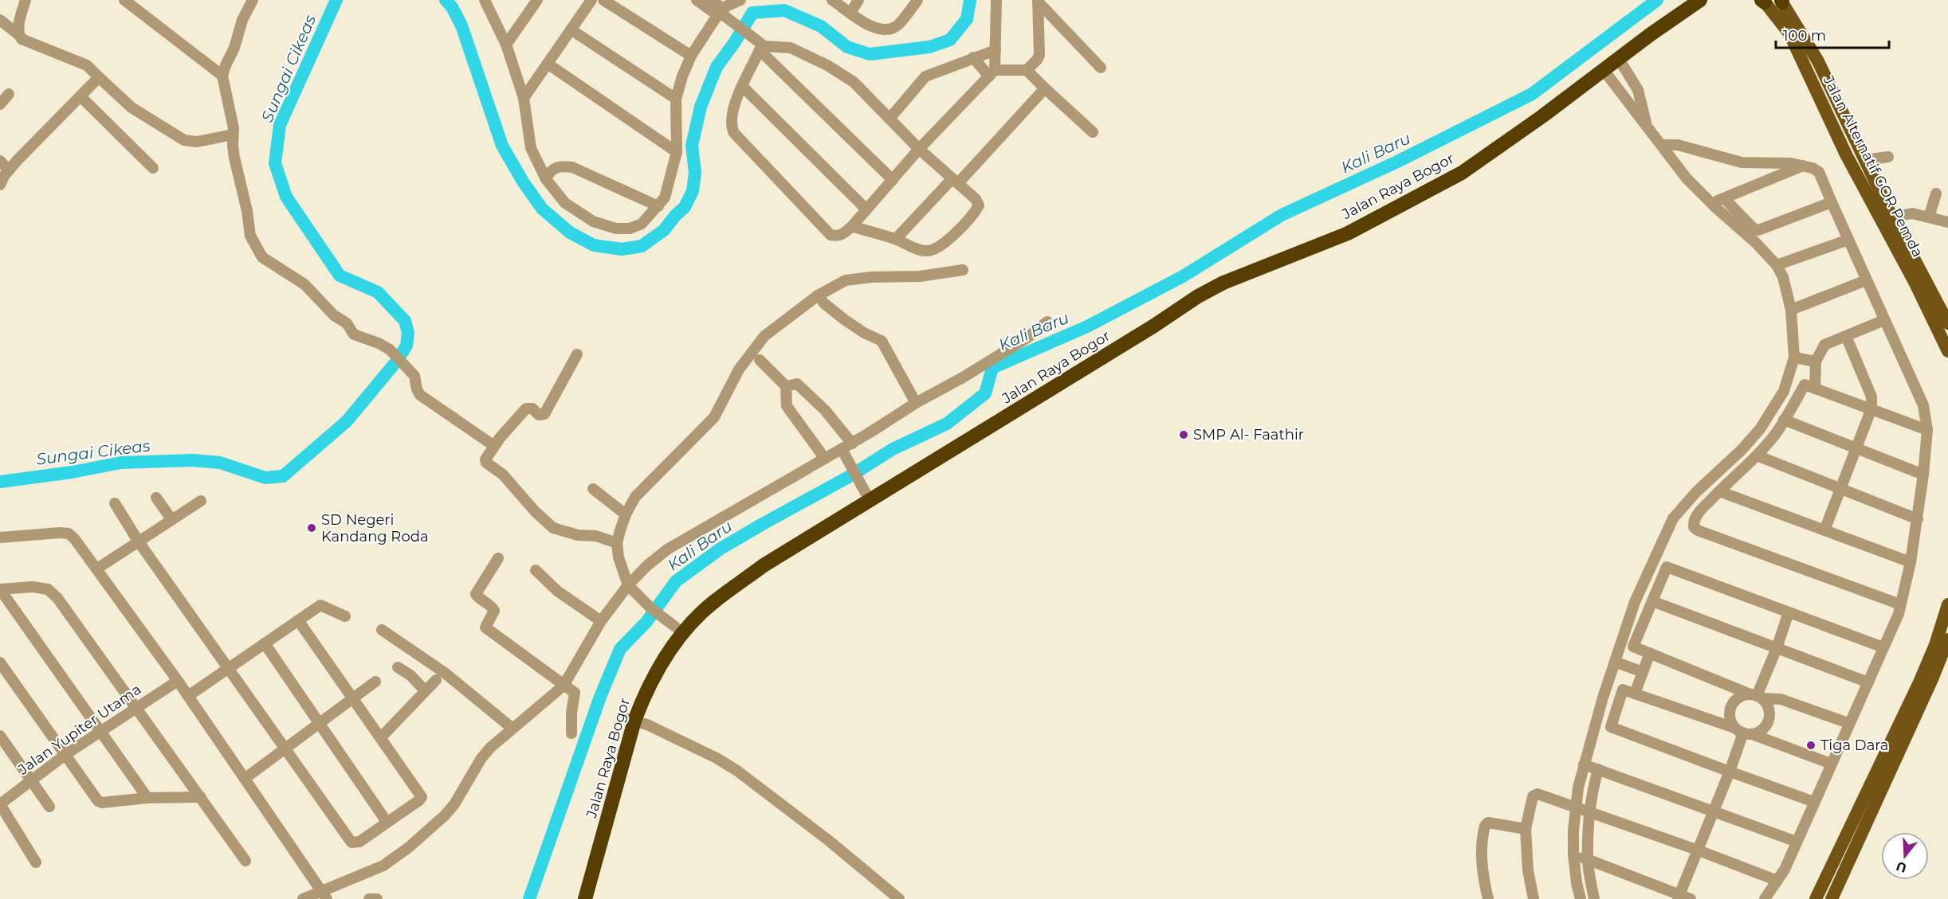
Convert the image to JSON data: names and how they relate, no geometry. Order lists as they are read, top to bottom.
{
  "streets": {
    "highway": ["Jalan Raya Bogor"],
    "main road": ["Jalan Alternatif GOR Pemda"],
    "street": ["Jalan Yupiter Utama"]
  },
  "water": ["Sungai Cikeas", "Kali Baru"],
  "places": ["SMP Al- Faathir", "SD Negeri Kandang Roda", "Tiga Dara"],
  "scale_bar": "100 m",
  "north": "bottom"
}
